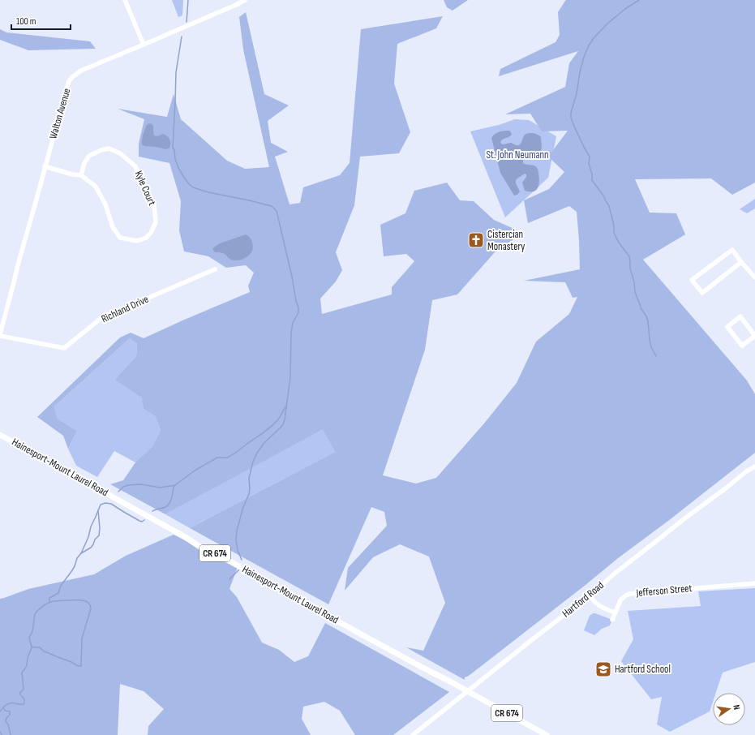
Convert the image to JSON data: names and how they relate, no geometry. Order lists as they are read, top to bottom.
{
  "streets": {
    "main road": ["Hainesport-Mount Laurel Road", "CR 674"],
    "street": [
      "Walton Avenue",
      "Kyle Court",
      "Richland Drive",
      "Jefferson Street",
      "Hartford Road"
    ]
  },
  "crossings": [
    ["Walton Avenue", "Kyle Court"],
    ["Walton Avenue", "Richland Drive"],
    ["Hainesport-Mount Laurel Road", "Hartford Road"]
  ],
  "parks": ["St. John Neumann"],
  "places": {
    "church": ["Cistercian Monastery"],
    "school or university": ["Hartford School"]
  },
  "scale_bar": "100 m",
  "north": "right"
}
